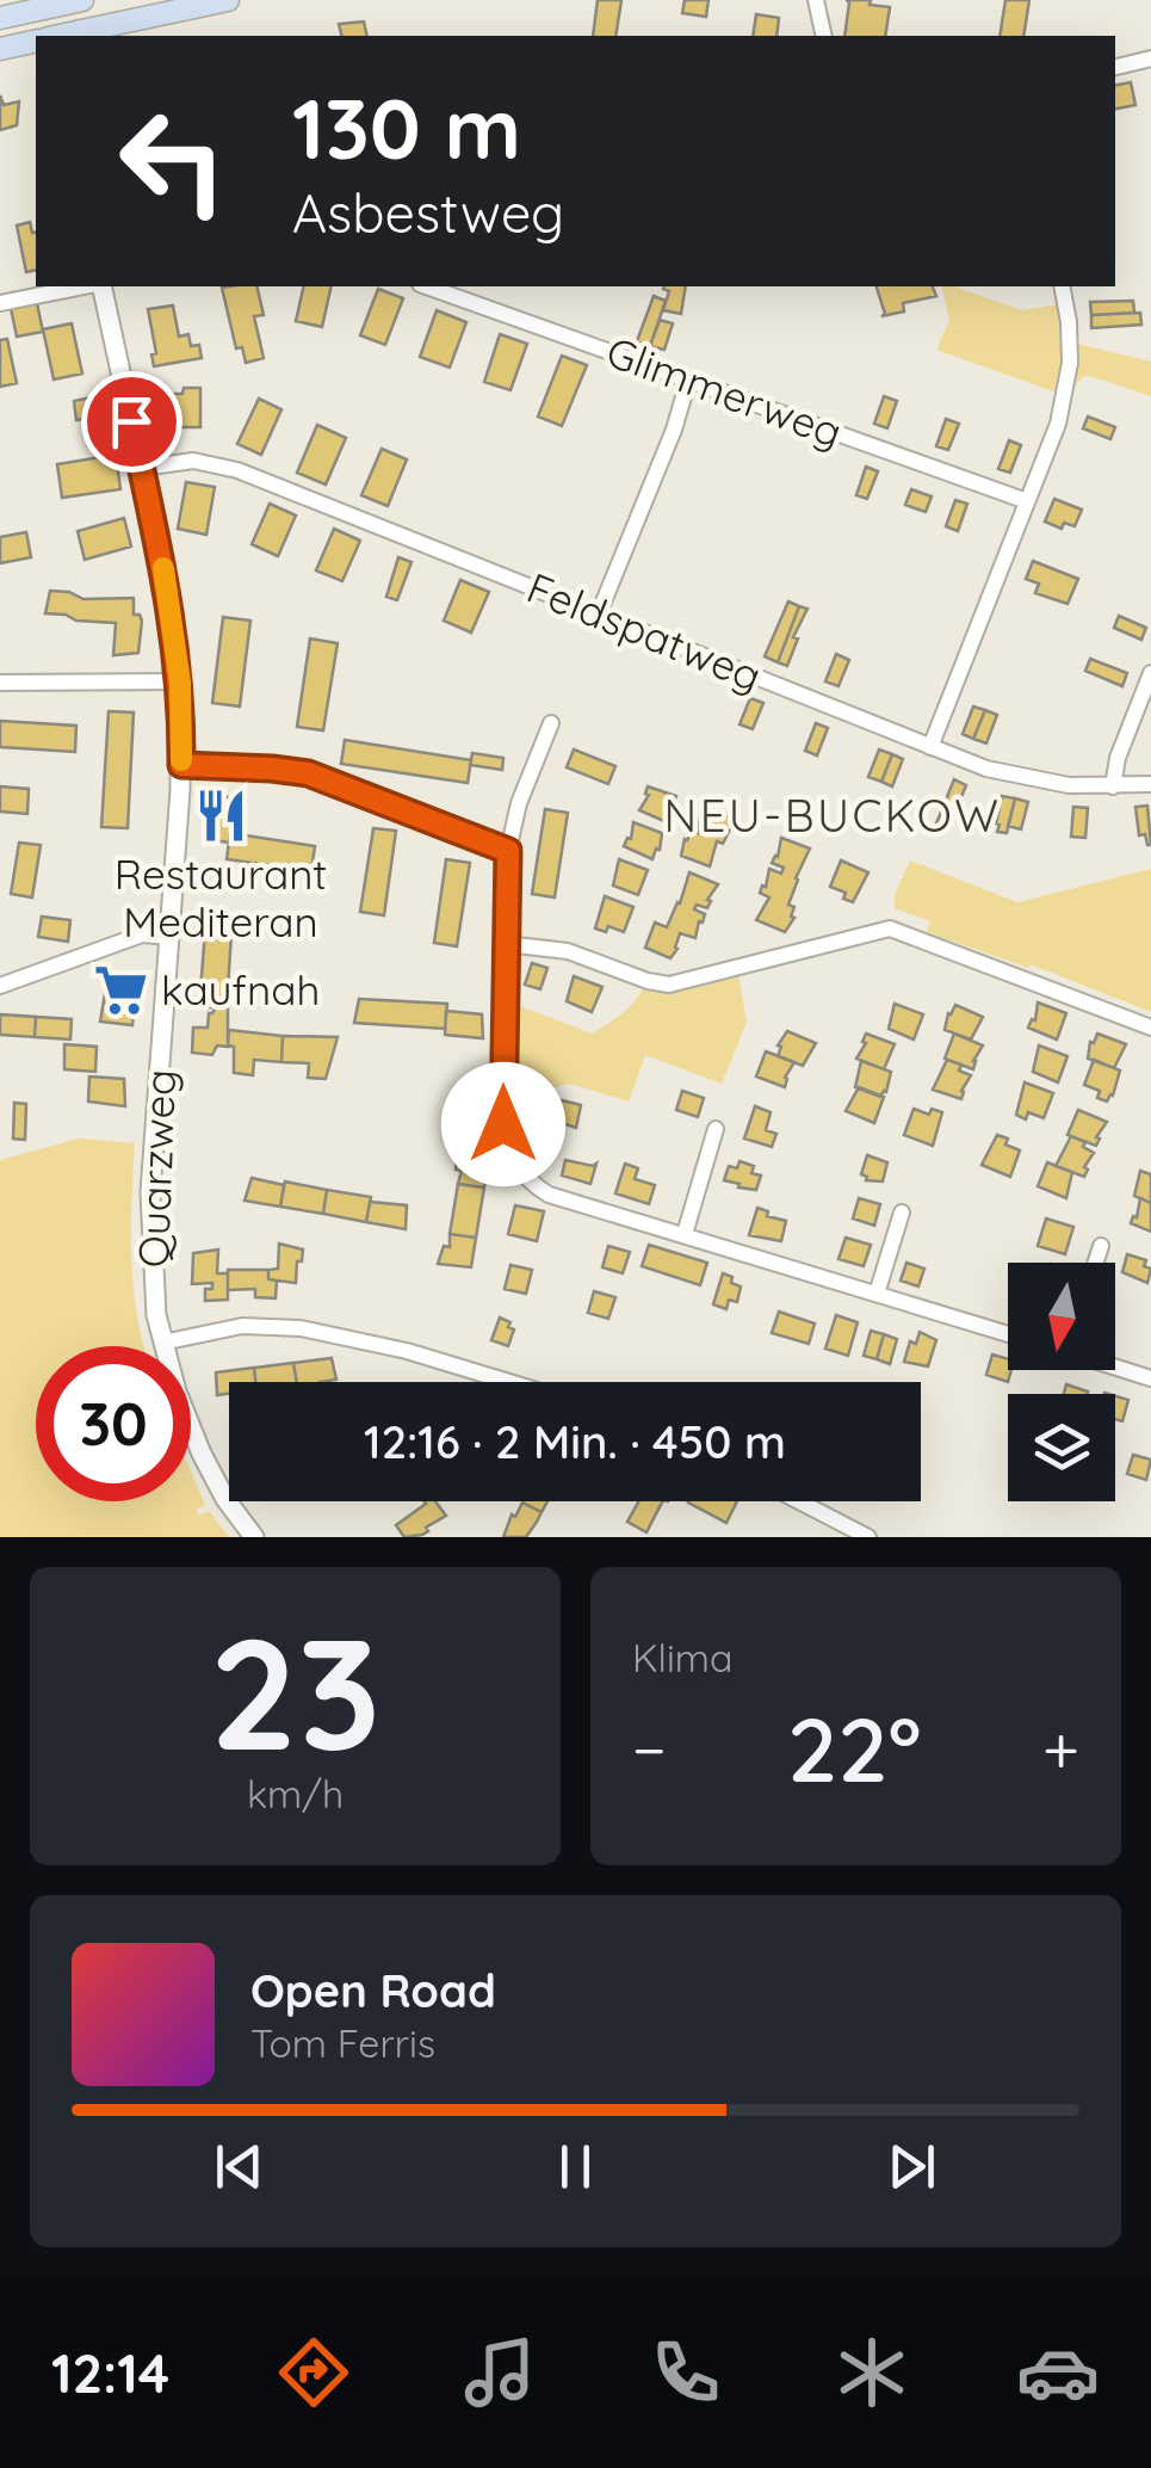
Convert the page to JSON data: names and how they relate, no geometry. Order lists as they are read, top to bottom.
{
  "streets": {
    "street": ["Glimmerweg", "Feldspatweg", "Quarzweg"]
  },
  "crossings": [
    ["Feldspatweg", "Quarzweg"]
  ],
  "districts": ["NEU-BUCKOW"],
  "places": {
    "restaurant": ["Restaurant Mediteran"],
    "supermarket": ["kaufnah"]
  },
  "north": "bottom",
  "page": {
    "turn": ["130 m", "Asbestweg"],
    "limit": "30",
    "trip": "12:16 · 2 Min. · 450 m",
    "tile": [
      ["23", "km/h"],
      "Klima"
    ],
    "heat": ["−", "22°", "+"],
    "song": ["Open Road", "Tom Ferris"],
    "tabs": "12:14"
  }
}
